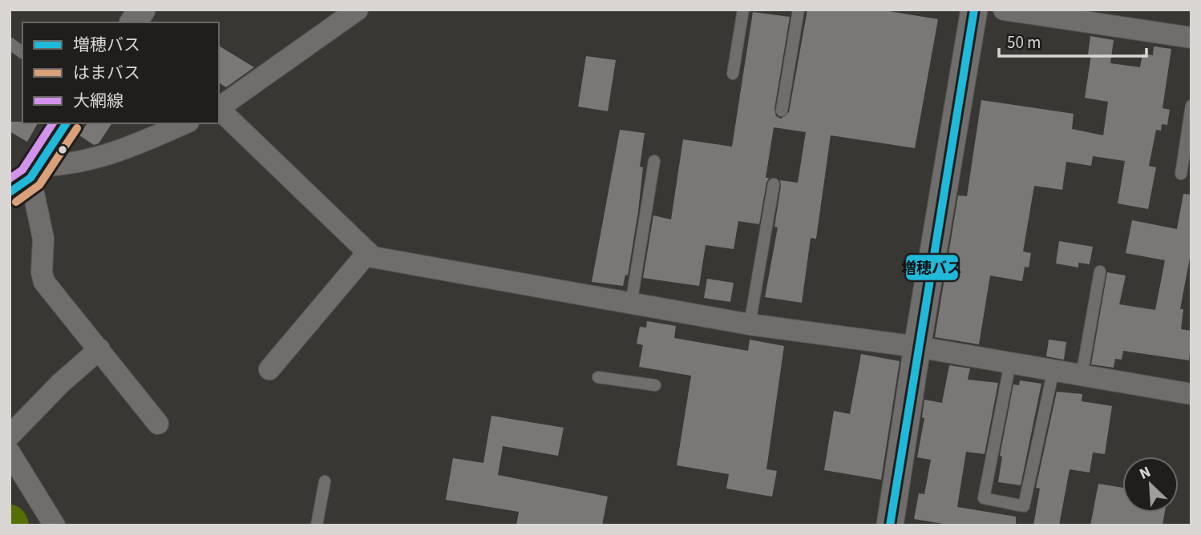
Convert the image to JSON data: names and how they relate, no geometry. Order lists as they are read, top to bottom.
{
  "lines": ["transit line 増穂バス", "transit line 大網線", "transit line はまバス"],
  "legend": ["増穂バス", "はまバス", "大網線"],
  "scale_bar": "50 m",
  "north": "top left"
}
